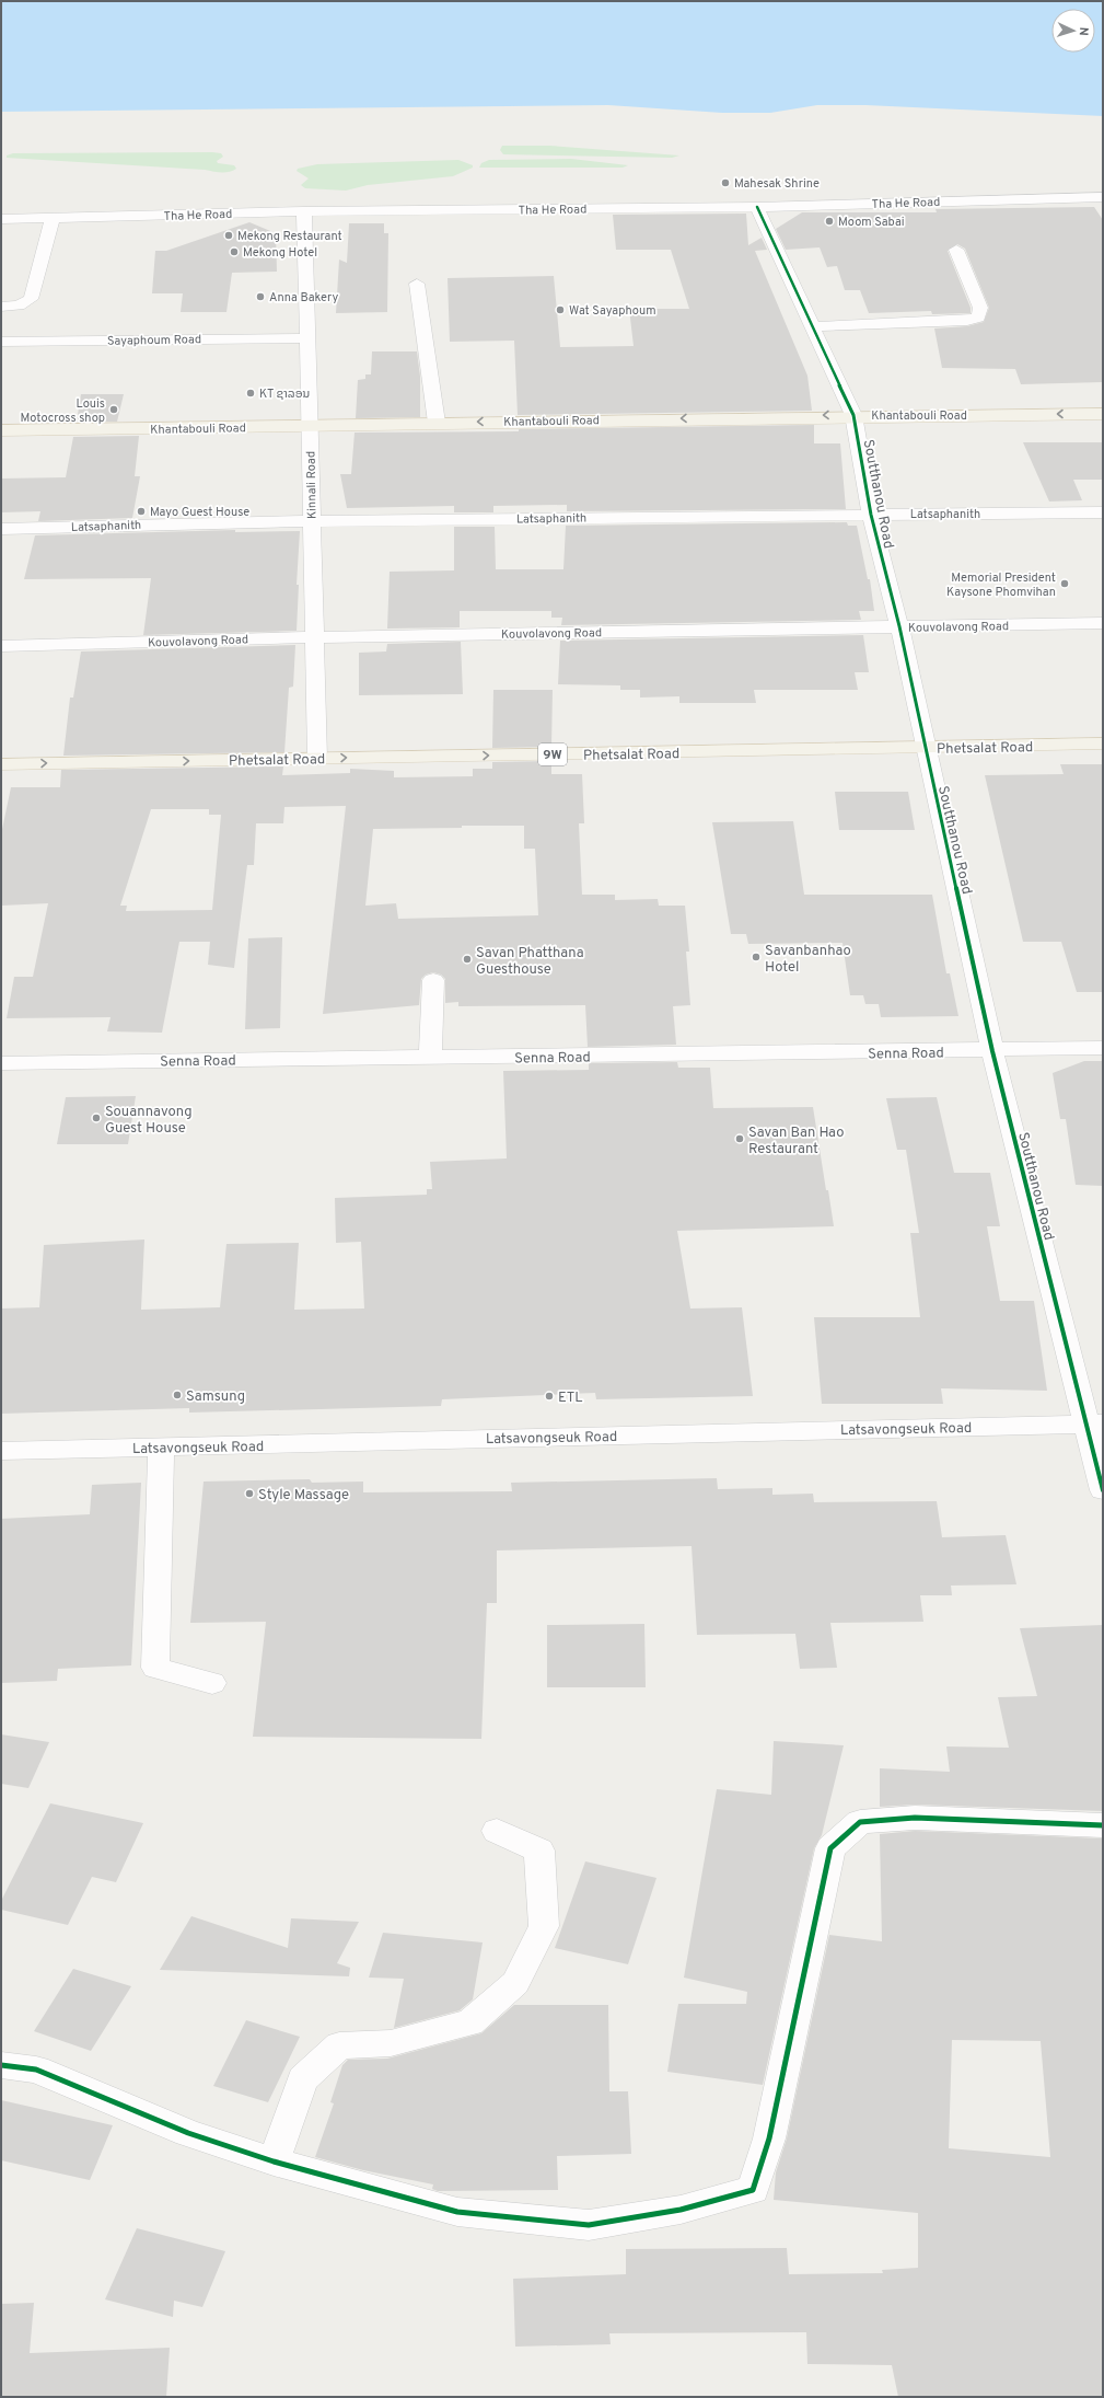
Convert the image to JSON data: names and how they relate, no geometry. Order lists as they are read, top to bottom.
{
  "streets": {
    "main road": ["Khantabouli Road", "Phetsalat Road", "9W"],
    "street": [
      "Tha He Road",
      "Sayaphoum Road",
      "Kinnali Road",
      "Soutthanou Road",
      "Latsaphanith",
      "Kouvolavong Road",
      "Senna Road",
      "Latsavongseuk Road"
    ]
  },
  "crossings": [
    ["Tha He Road", "Kinnali Road"],
    ["Tha He Road", "Soutthanou Road"],
    ["Sayaphoum Road", "Kinnali Road"],
    ["Khantabouli Road", "Kinnali Road"],
    ["Khantabouli Road", "Soutthanou Road"],
    ["Kinnali Road", "Latsaphanith"],
    ["Kinnali Road", "Kouvolavong Road"],
    ["Kinnali Road", "Phetsalat Road"],
    ["Soutthanou Road", "Latsaphanith"],
    ["Soutthanou Road", "Kouvolavong Road"],
    ["Soutthanou Road", "Phetsalat Road"],
    ["Soutthanou Road", "Senna Road"],
    ["Soutthanou Road", "Latsavongseuk Road"]
  ],
  "one_way": ["Khantabouli Road", "Phetsalat Road"],
  "places": [
    "Mahesak Shrine",
    "Moom Sabai",
    "Mekong Restaurant",
    "Mekong Hotel",
    "Anna Bakery",
    "Wat Sayaphoum",
    "KT ຊາລອນ",
    "Louis Motocross shop",
    "Mayo Guest House",
    "Memorial President Kaysone Phomvihan",
    "Savanbanhao Hotel",
    "Savan Phatthana Guesthouse",
    "Souannavong Guest House",
    "Savan Ban Hao Restaurant",
    "Samsung",
    "ETL",
    "Style Massage"
  ],
  "north": "right"
}
